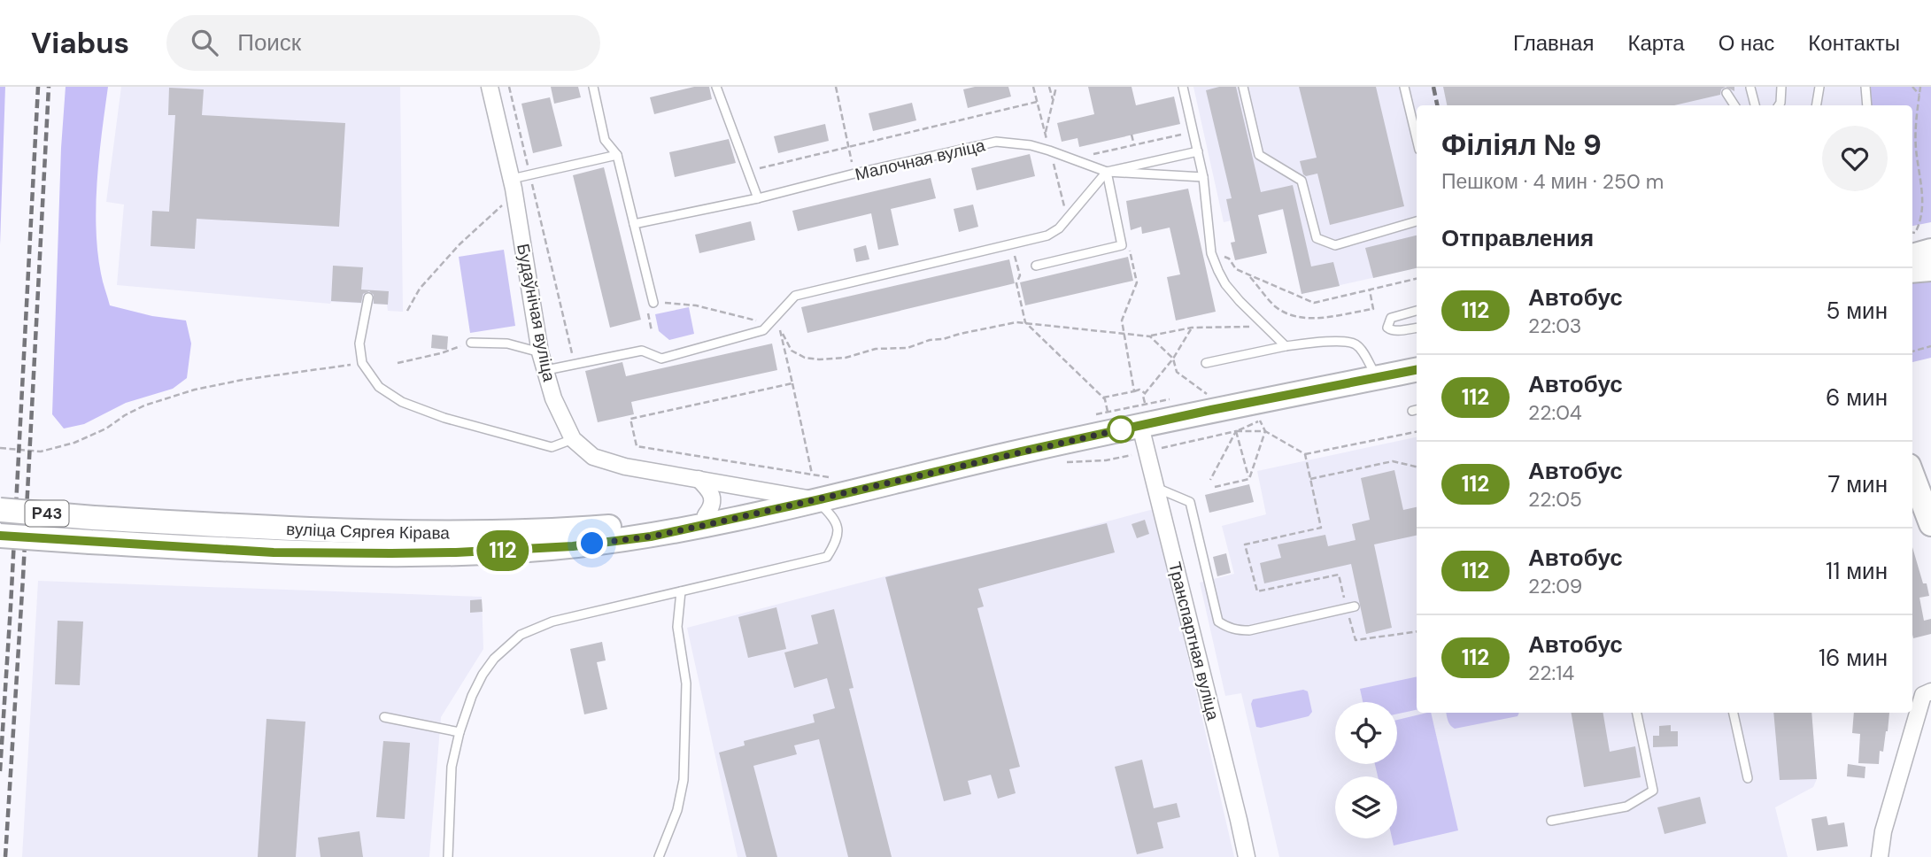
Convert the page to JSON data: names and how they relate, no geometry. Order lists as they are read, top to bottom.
{
  "streets": {
    "main road": ["Р43", "вуліца Сяргея Кірава"],
    "street": ["Будаўнічая вуліца", "Транспартная вуліца"],
    "lane": ["Малочная вуліца"]
  },
  "crossings": [
    ["Будаўнічая вуліца", "вуліца Сяргея Кірава"],
    ["вуліца Сяргея Кірава", "Транспартная вуліца"]
  ],
  "lines": ["bus line 112"],
  "page": {
    "header": "Viabus",
    "search": "Поиск",
    "nav": [
      "Главная",
      "Карта",
      "О нас",
      "Контакты"
    ],
    "on_map": "112",
    "heading": [
      ["Філіял № 9", "Пешком · 4 мин · 250 m"],
      "Отправления"
    ],
    "list": [
      {
        "mark": "112",
        "name": "Автобус",
        "note": "22:03",
        "value": "5 мин"
      },
      {
        "mark": "112",
        "name": "Автобус",
        "note": "22:04",
        "value": "6 мин"
      },
      {
        "mark": "112",
        "name": "Автобус",
        "note": "22:05",
        "value": "7 мин"
      },
      {
        "mark": "112",
        "name": "Автобус",
        "note": "22:09",
        "value": "11 мин"
      },
      {
        "mark": "112",
        "name": "Автобус",
        "note": "22:14",
        "value": "16 мин"
      }
    ]
  }
}
